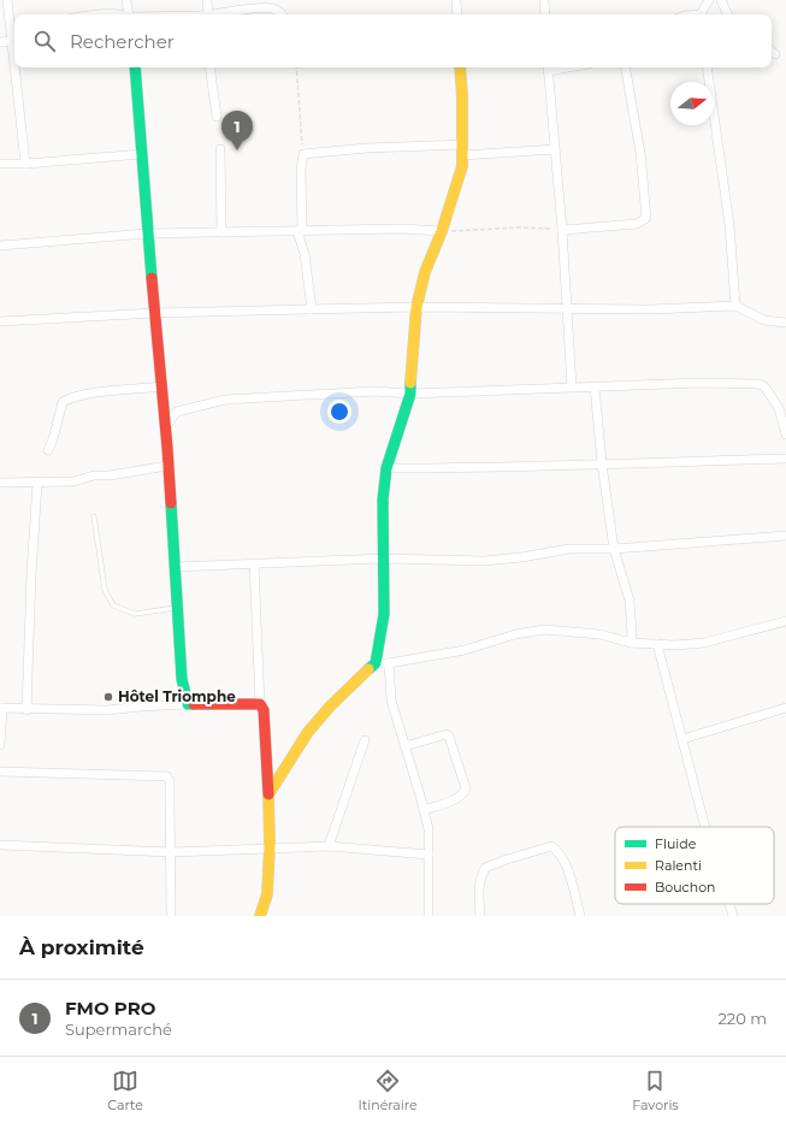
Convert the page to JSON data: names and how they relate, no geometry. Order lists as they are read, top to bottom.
{
  "places": ["Hôtel Triomphe"],
  "legend": ["Fluide", "Ralenti", "Bouchon"],
  "north": "right",
  "page": {
    "search": "Rechercher",
    "pins": "1",
    "heading": "À proximité",
    "list": [
      {
        "mark": "1",
        "name": "FMO PRO",
        "note": "Supermarché",
        "value": "220 m"
      }
    ],
    "nav": ["Carte", "Itinéraire", "Favoris"]
  }
}
